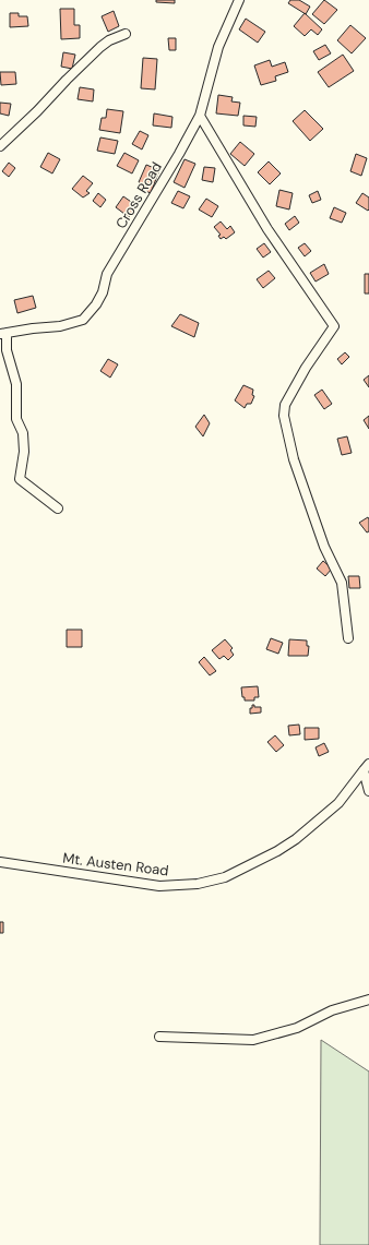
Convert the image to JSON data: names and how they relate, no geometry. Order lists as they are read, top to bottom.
{
  "streets": {
    "street": ["Cross Road", "Mt. Austen Road"]
  }
}
